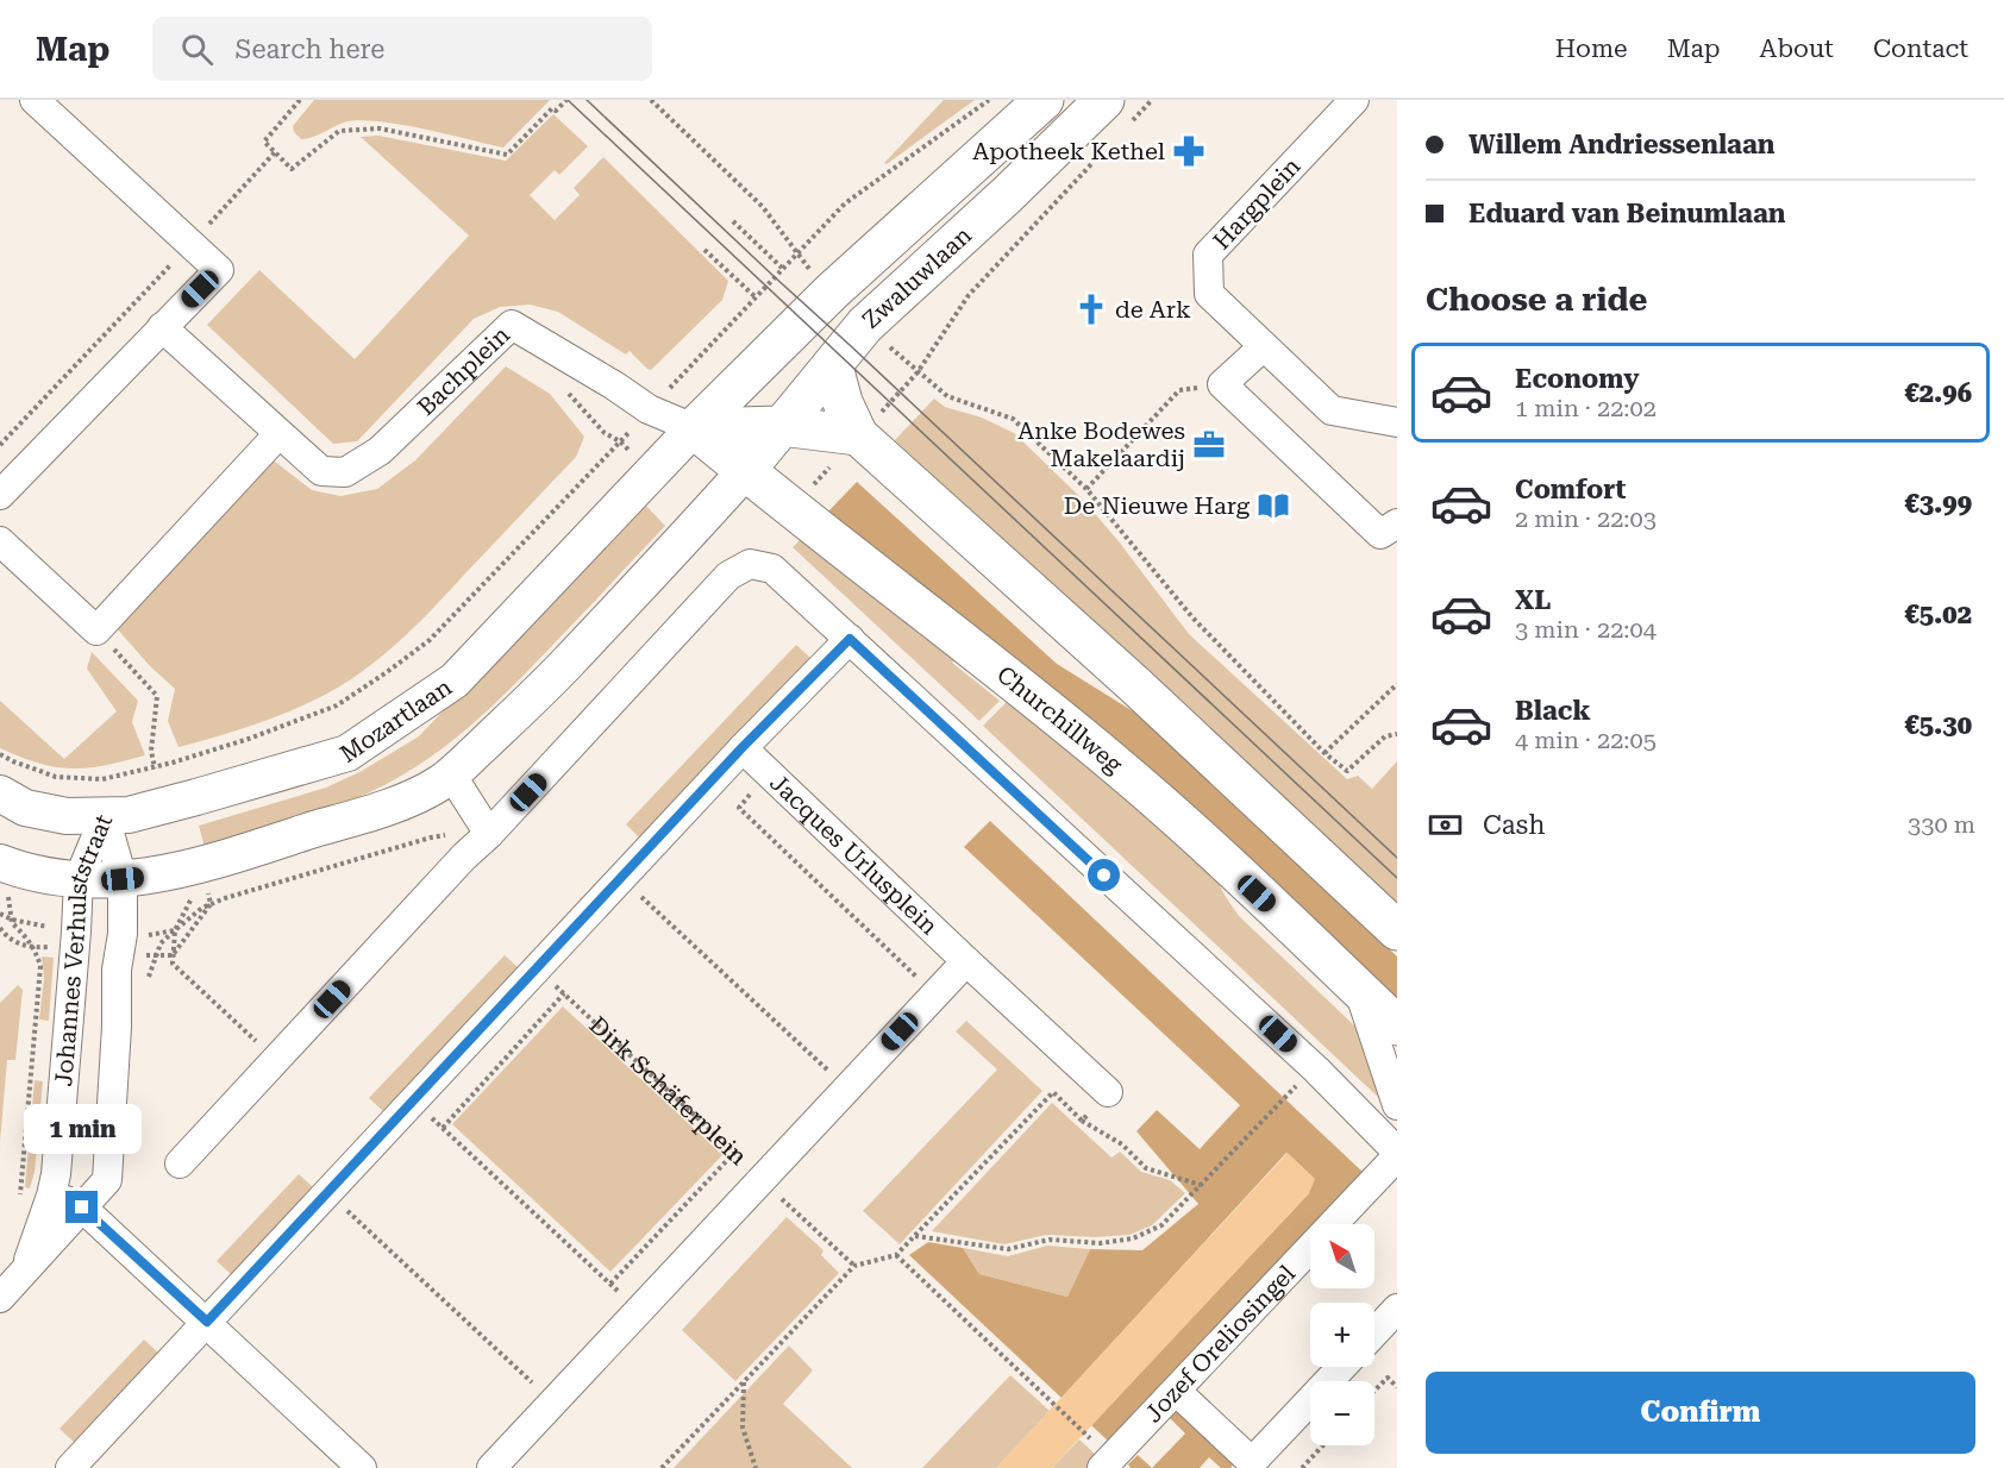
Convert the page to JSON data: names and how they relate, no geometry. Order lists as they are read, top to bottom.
{
  "streets": {
    "main road": ["Zwaluwlaan", "Churchillweg"],
    "street": [
      "Hargplein",
      "Bachplein",
      "Mozartlaan",
      "Jacques Urlusplein",
      "Johannes Verhulststraat",
      "Dirk Schäferplein",
      "Jozef Oreliosingel"
    ]
  },
  "crossings": [
    ["Zwaluwlaan", "Bachplein"],
    ["Zwaluwlaan", "Mozartlaan"],
    ["Zwaluwlaan", "Churchillweg"],
    ["Bachplein", "Mozartlaan"],
    ["Bachplein", "Churchillweg"],
    ["Mozartlaan", "Churchillweg"],
    ["Mozartlaan", "Johannes Verhulststraat"]
  ],
  "places": {
    "pharmacy": ["Apotheek Kethel"],
    "church": ["de Ark"],
    "office": ["Anke Bodewes Makelaardij"],
    "library": ["De Nieuwe Harg"]
  },
  "north": "top left",
  "page": {
    "header": "Map",
    "search": "Search here",
    "nav": [
      "Home",
      "Map",
      "About",
      "Contact"
    ],
    "banner": ["Willem Andriessenlaan", "Eduard van Beinumlaan"],
    "heading": "Choose a ride",
    "list": [
      {
        "name": "Economy",
        "note": "1 min · 22:02",
        "value": "€2.96"
      },
      {
        "name": "Comfort",
        "note": "2 min · 22:03",
        "value": "€3.99"
      },
      {
        "name": "XL",
        "note": "3 min · 22:04",
        "value": "€5.02"
      },
      {
        "name": "Black",
        "note": "4 min · 22:05",
        "value": "€5.30"
      }
    ],
    "pay": ["Cash", "330 m"],
    "bubble": "1 min",
    "map_buttons": ["+", "−"],
    "buttons": "Confirm"
  }
}
